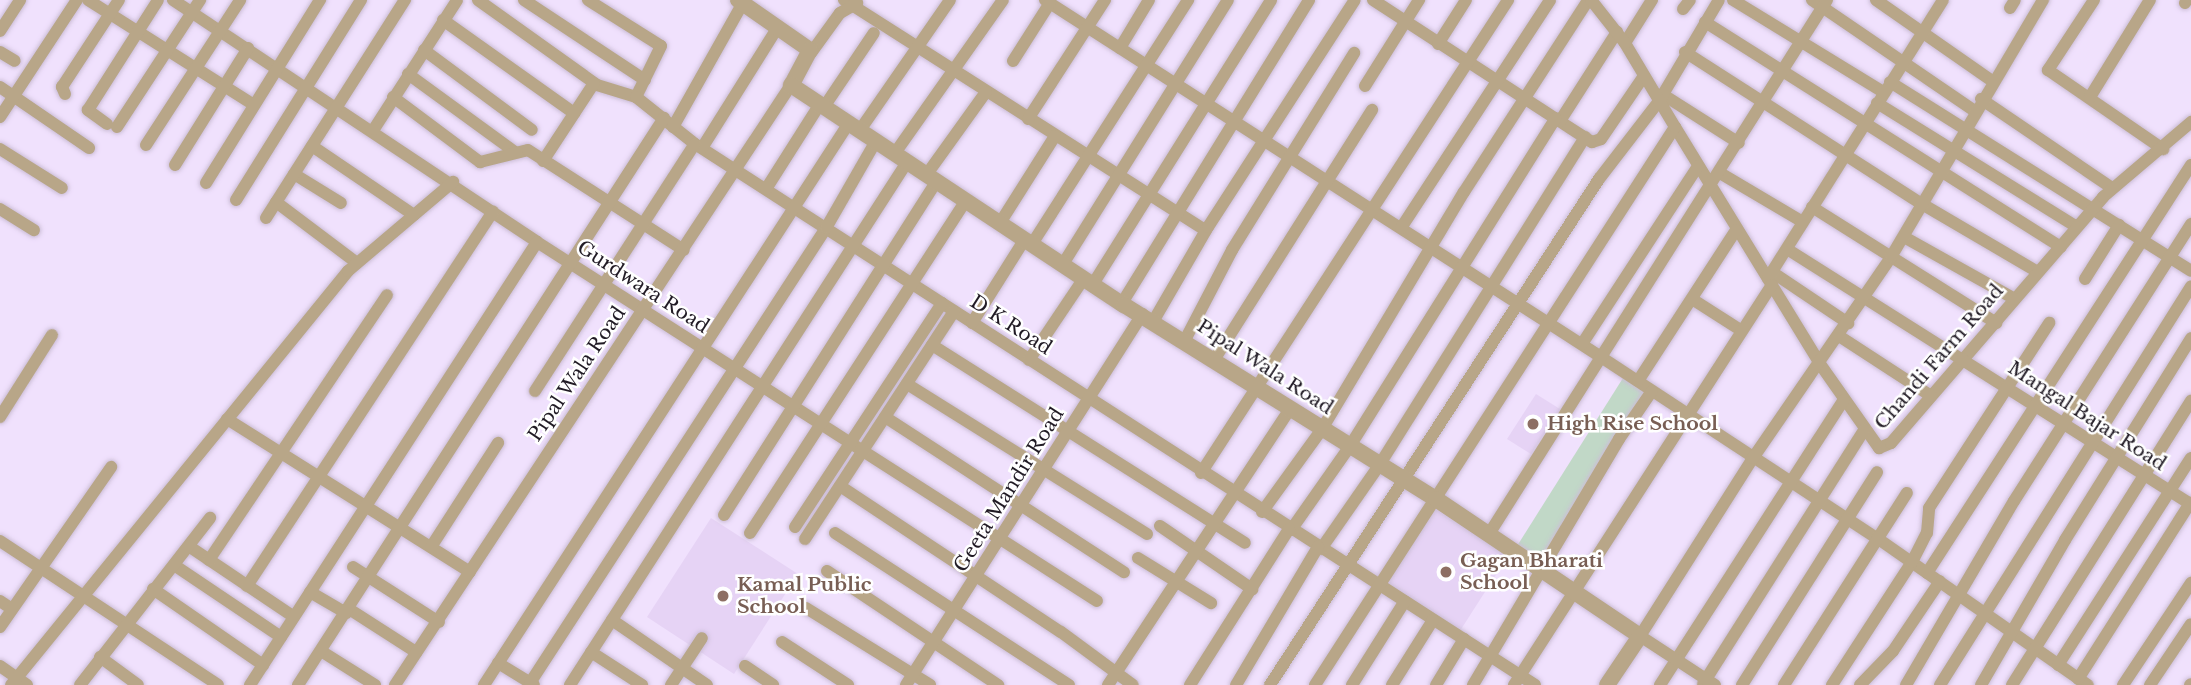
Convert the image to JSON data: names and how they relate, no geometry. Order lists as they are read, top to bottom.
{
  "streets": {
    "street": [
      "Gurdwara Road",
      "D K Road",
      "Chandi Farm Road",
      "Pipal Wala Road",
      "Mangal Bajar Road",
      "Geeta Mandir Road"
    ]
  },
  "crossings": [
    ["Gurdwara Road", "Pipal Wala Road"],
    ["Gurdwara Road", "Geeta Mandir Road"],
    ["D K Road", "Pipal Wala Road"],
    ["D K Road", "Geeta Mandir Road"],
    ["Chandi Farm Road", "Mangal Bajar Road"],
    ["Pipal Wala Road", "Geeta Mandir Road"]
  ],
  "places": ["High Rise School", "Gagan Bharati School", "Kamal Public School"]
}
